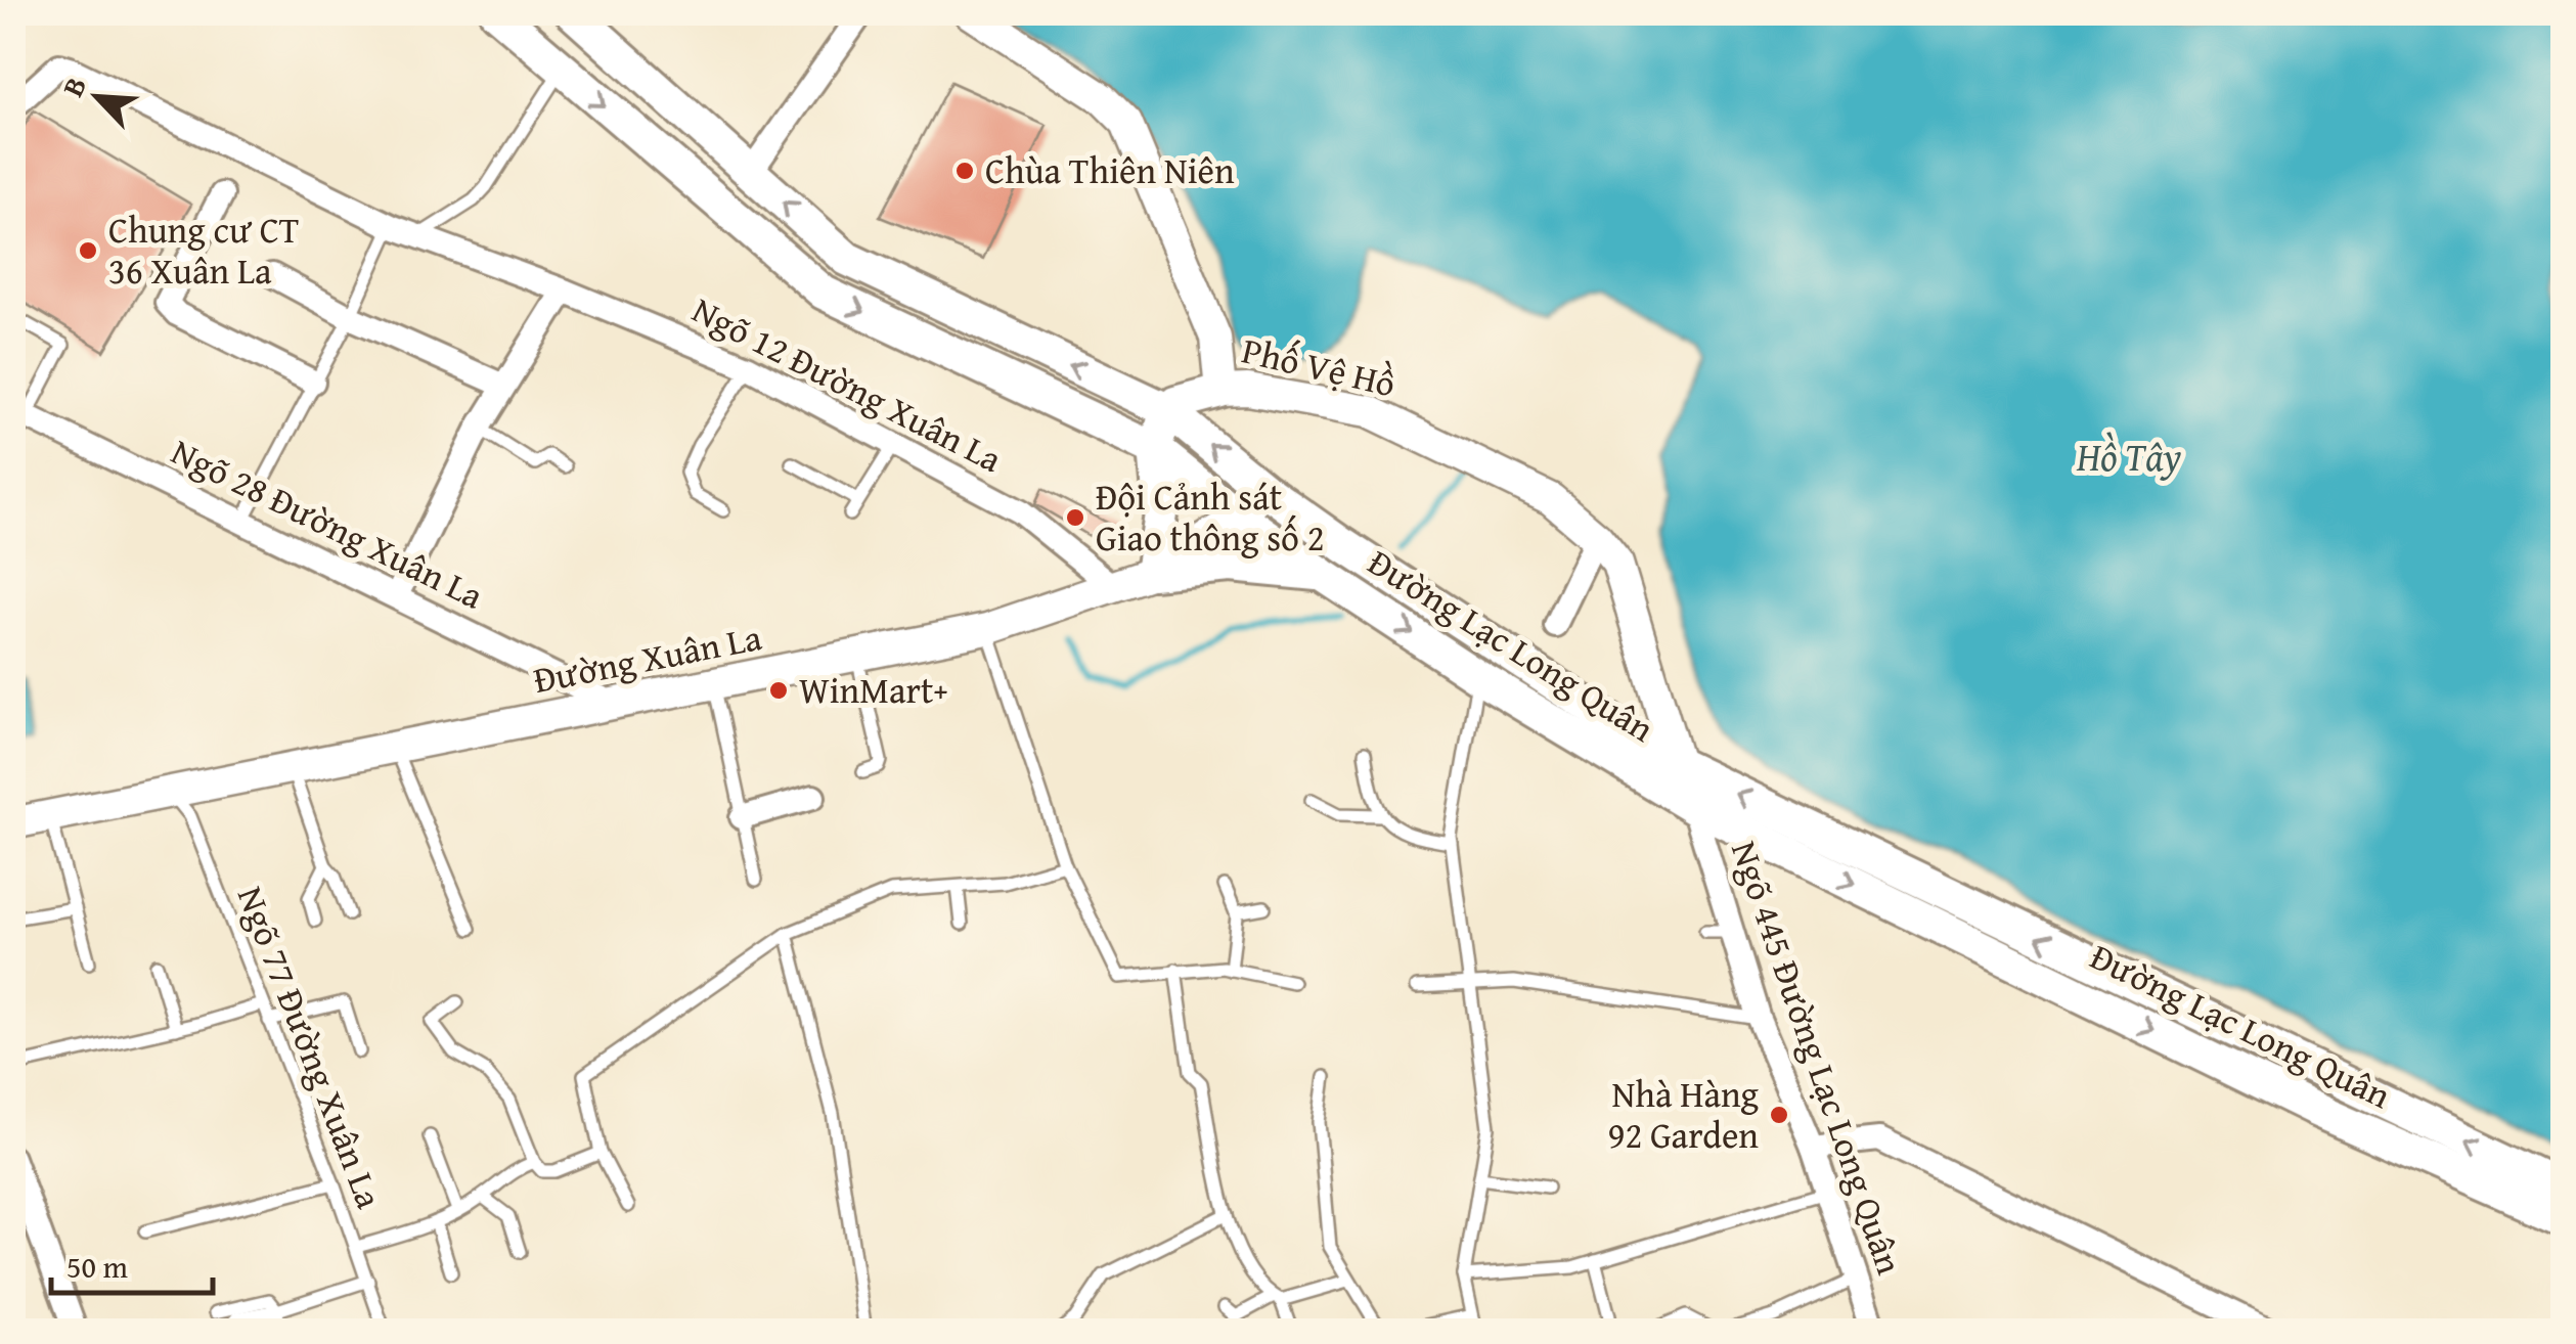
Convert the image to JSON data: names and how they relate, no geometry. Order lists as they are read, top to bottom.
{
  "streets": {
    "main road": ["Đường Lạc Long Quân"],
    "street": [
      "Phố Vệ Hồ",
      "Ngõ 12 Đường Xuân La",
      "Ngõ 28 Đường Xuân La",
      "Đường Xuân La",
      "Ngõ 445 Đường Lạc Long Quân"
    ],
    "lane": ["Ngõ 77 Đường Xuân La"]
  },
  "crossings": [
    ["Phố Vệ Hồ", "Đường Lạc Long Quân"],
    ["Phố Vệ Hồ", "Ngõ 445 Đường Lạc Long Quân"],
    ["Ngõ 12 Đường Xuân La", "Đường Xuân La"],
    ["Ngõ 28 Đường Xuân La", "Đường Xuân La"],
    ["Đường Lạc Long Quân", "Đường Xuân La"],
    ["Đường Lạc Long Quân", "Ngõ 445 Đường Lạc Long Quân"],
    ["Đường Xuân La", "Ngõ 77 Đường Xuân La"]
  ],
  "water": ["Hồ Tây"],
  "places": [
    "Chùa Thiên Niên",
    "Chung cư CT 36 Xuân La",
    "Đội Cảnh sát Giao thông số 2",
    "WinMart+",
    "Nhà Hàng 92 Garden"
  ],
  "scale_bar": "50 m",
  "north": "top left"
}
